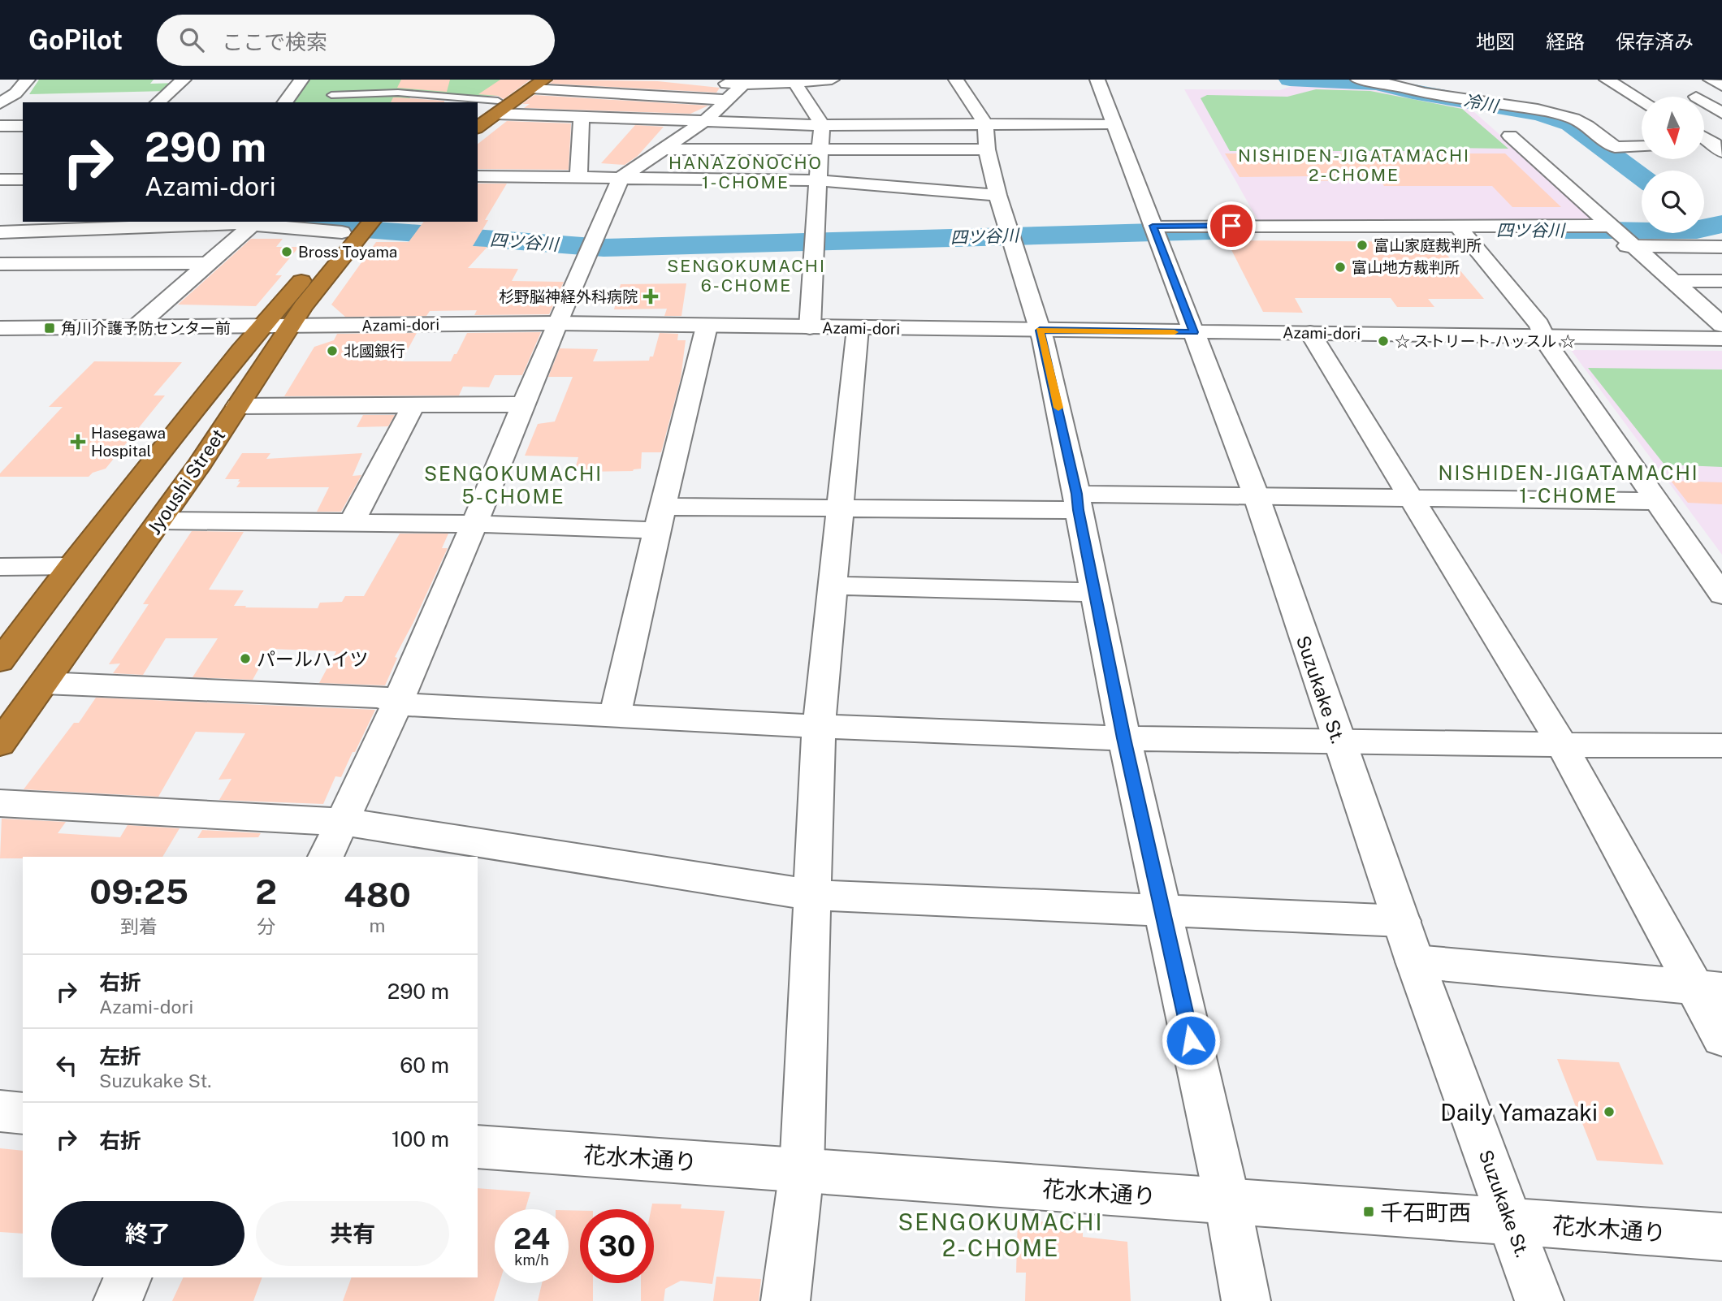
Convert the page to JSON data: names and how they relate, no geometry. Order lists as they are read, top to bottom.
{
  "streets": {
    "highway": ["Jyoushi Street"],
    "street": ["Azami-dori", "Suzukake St.", "花水木通り"]
  },
  "crossings": [
    ["Azami-dori", "Jyoushi Street"],
    ["Azami-dori", "Suzukake St."],
    ["Suzukake St.", "花水木通り"]
  ],
  "districts": [
    "NISHIDEN-JIGATAMACHI 2-CHOME",
    "HANAZONOCHO 1-CHOME",
    "SENGOKUMACHI 6-CHOME",
    "NISHIDEN-JIGATAMACHI 1-CHOME",
    "SENGOKUMACHI 5-CHOME",
    "SENGOKUMACHI 2-CHOME"
  ],
  "water": ["冷川", "四ツ谷川"],
  "places": {
    "other": [
      "富山家庭裁判所",
      "Bross Toyama",
      "富山地方裁判所",
      "☆ ストリート ハッスル ☆",
      "北國銀行",
      "パールハイツ",
      "Daily Yamazaki"
    ],
    "health": ["杉野脳神経外科病院", "Hasegawa Hospital"],
    "transit": ["角川介護予防センター前", "千石町西"]
  },
  "north": "bottom",
  "page": {
    "header": "GoPilot",
    "search": "ここで検索",
    "nav": ["地図", "経路", "保存済み"],
    "turn": ["290 m", "Azami-dori"],
    "eta": [
      "09:25",
      "到着",
      "2",
      "分",
      "480",
      "m"
    ],
    "list": [
      {
        "name": "右折",
        "note": "Azami-dori",
        "value": "290 m"
      },
      {
        "name": "左折",
        "note": "Suzukake St.",
        "value": "60 m"
      },
      {
        "name": "右折",
        "value": "100 m"
      }
    ],
    "buttons": ["終了", "共有"],
    "speed": "24 km/h",
    "limit": "30"
  }
}
